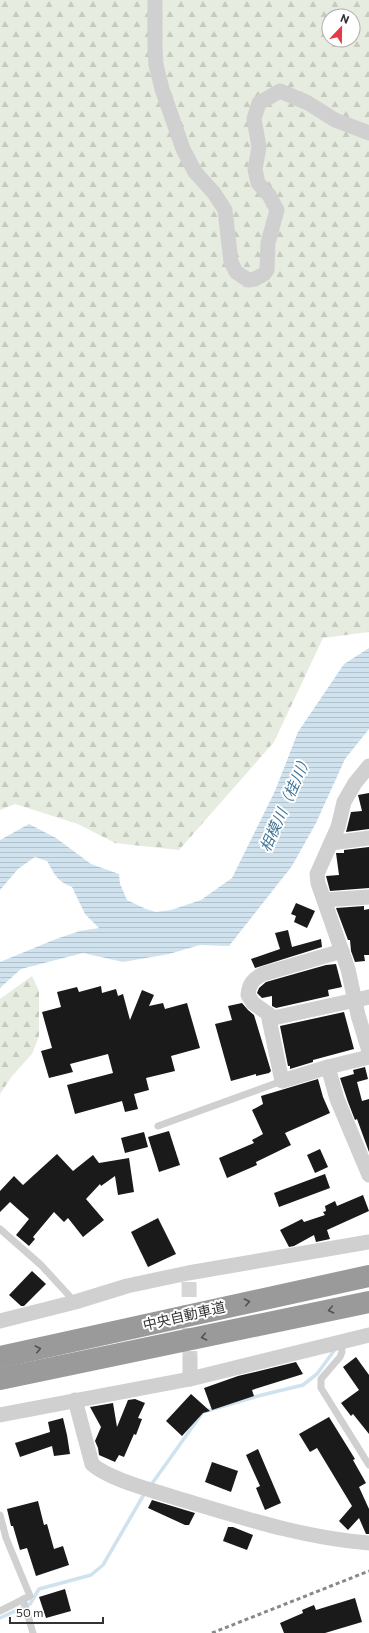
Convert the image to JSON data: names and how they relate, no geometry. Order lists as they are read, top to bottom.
{
  "streets": {
    "highway": ["中央自動車道"]
  },
  "water": ["相模川（桂川）"],
  "scale_bar": "50 m",
  "north": "top"
}
